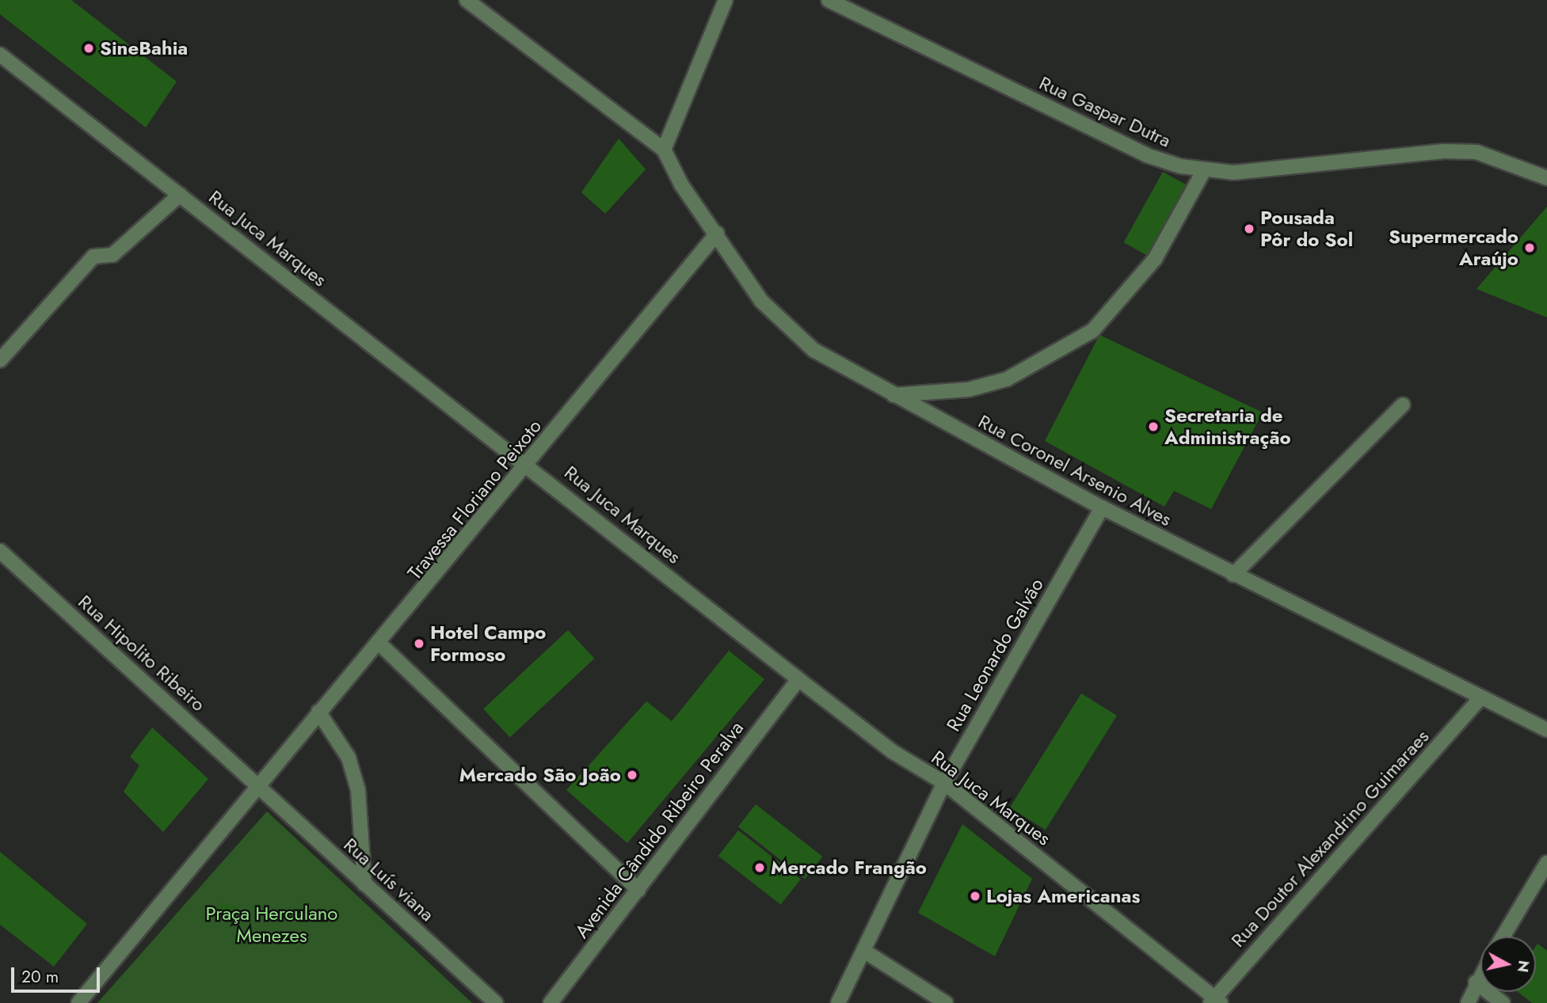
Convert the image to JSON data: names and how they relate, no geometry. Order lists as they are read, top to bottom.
{
  "streets": {
    "street": [
      "Rua Gaspar Dutra",
      "Rua Juca Marques",
      "Rua Coronel Arsenio Alves",
      "Travessa Floriano Peixoto",
      "Rua Hipolito Ribeiro",
      "Rua Leonardo Galvão",
      "Avenida Cândido Ribeiro Peralva",
      "Rua Doutor Alexandrino Guimaraes",
      "Rua Luís viana"
    ]
  },
  "crossings": [
    ["Rua Juca Marques", "Travessa Floriano Peixoto"],
    ["Rua Juca Marques", "Rua Leonardo Galvão"],
    ["Rua Juca Marques", "Avenida Cândido Ribeiro Peralva"],
    ["Rua Juca Marques", "Rua Doutor Alexandrino Guimaraes"],
    ["Rua Coronel Arsenio Alves", "Travessa Floriano Peixoto"],
    ["Rua Coronel Arsenio Alves", "Rua Leonardo Galvão"],
    ["Rua Coronel Arsenio Alves", "Rua Doutor Alexandrino Guimaraes"],
    ["Travessa Floriano Peixoto", "Rua Hipolito Ribeiro"],
    ["Travessa Floriano Peixoto", "Rua Luís viana"],
    ["Rua Hipolito Ribeiro", "Rua Luís viana"]
  ],
  "parks": ["Praça Herculano Menezes"],
  "places": [
    "SineBahia",
    "Pousada Pôr do Sol",
    "Supermercado Araújo",
    "Secretaria de Administração",
    "Hotel Campo Formoso",
    "Mercado São João",
    "Mercado Frangão",
    "Lojas Americanas"
  ],
  "scale_bar": "20 m",
  "north": "right"
}
